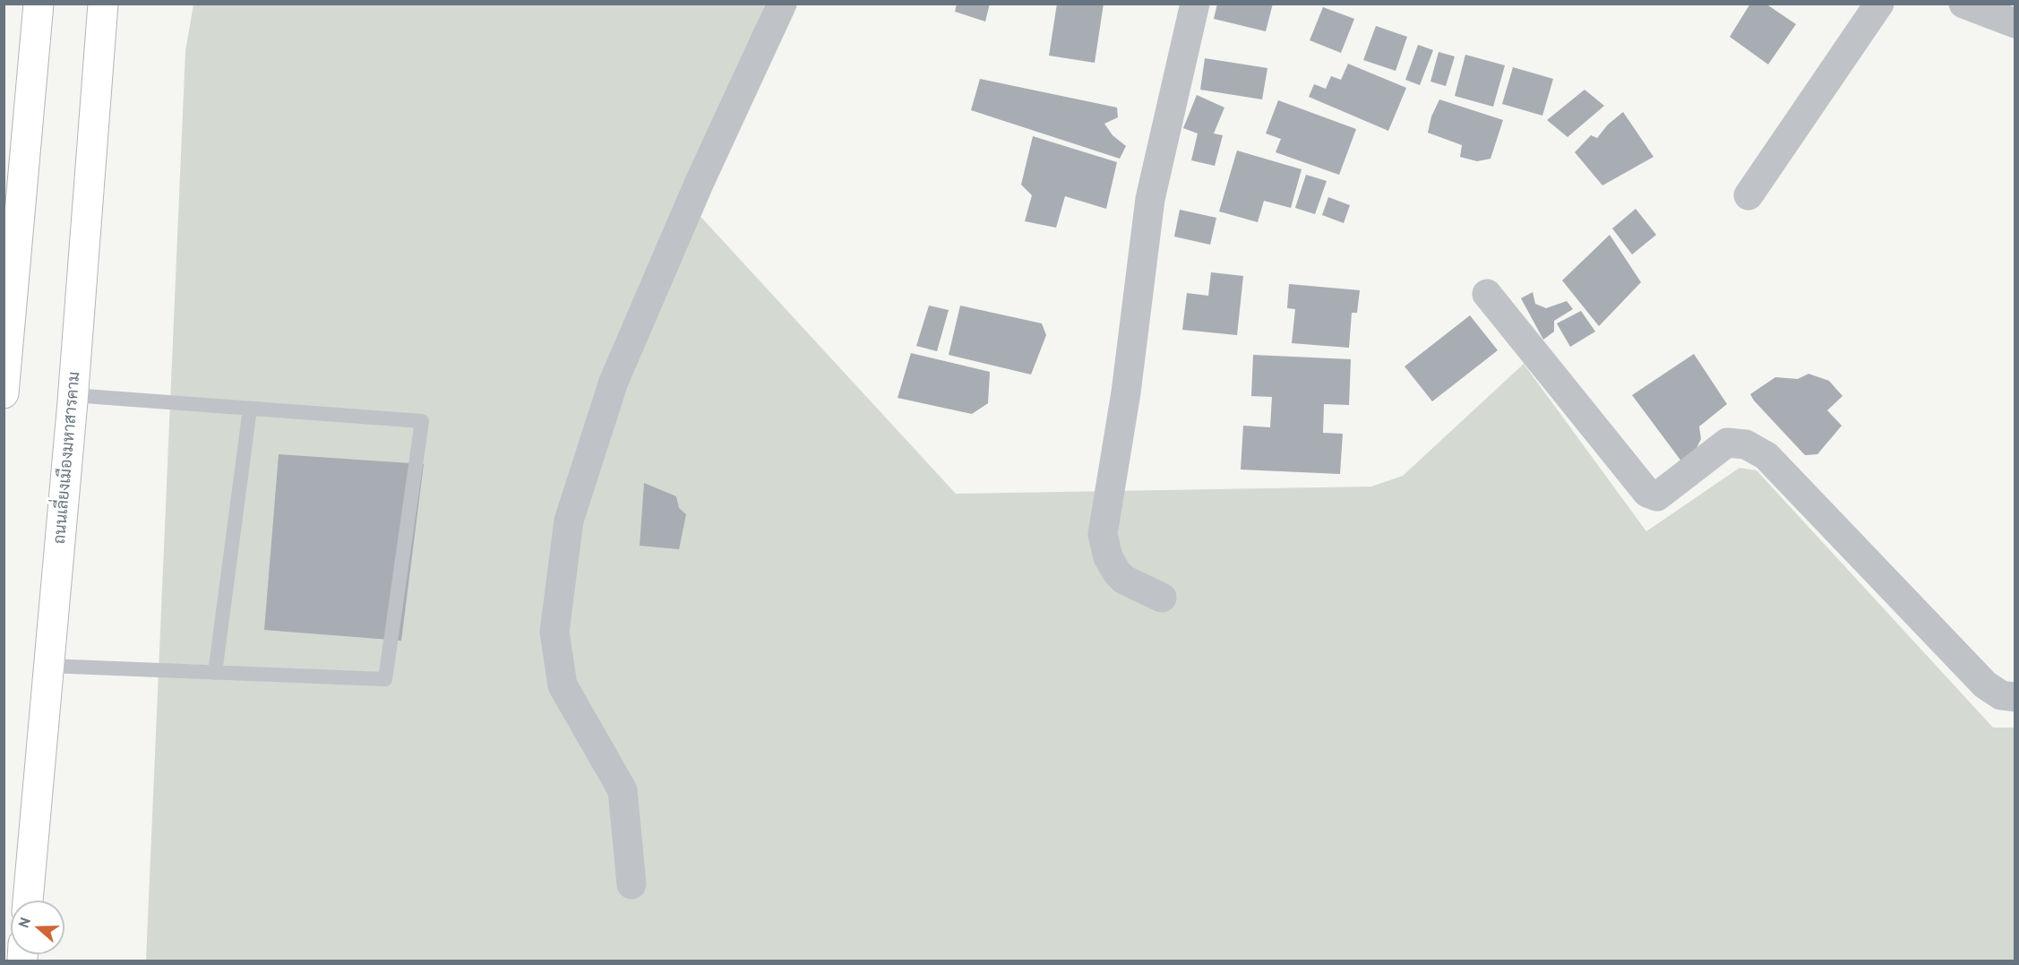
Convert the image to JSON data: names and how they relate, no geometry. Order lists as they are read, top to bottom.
{
  "streets": {
    "highway": ["ถนนเลี่ยงเมืองมหาสารคาม"]
  },
  "north": "left"
}
